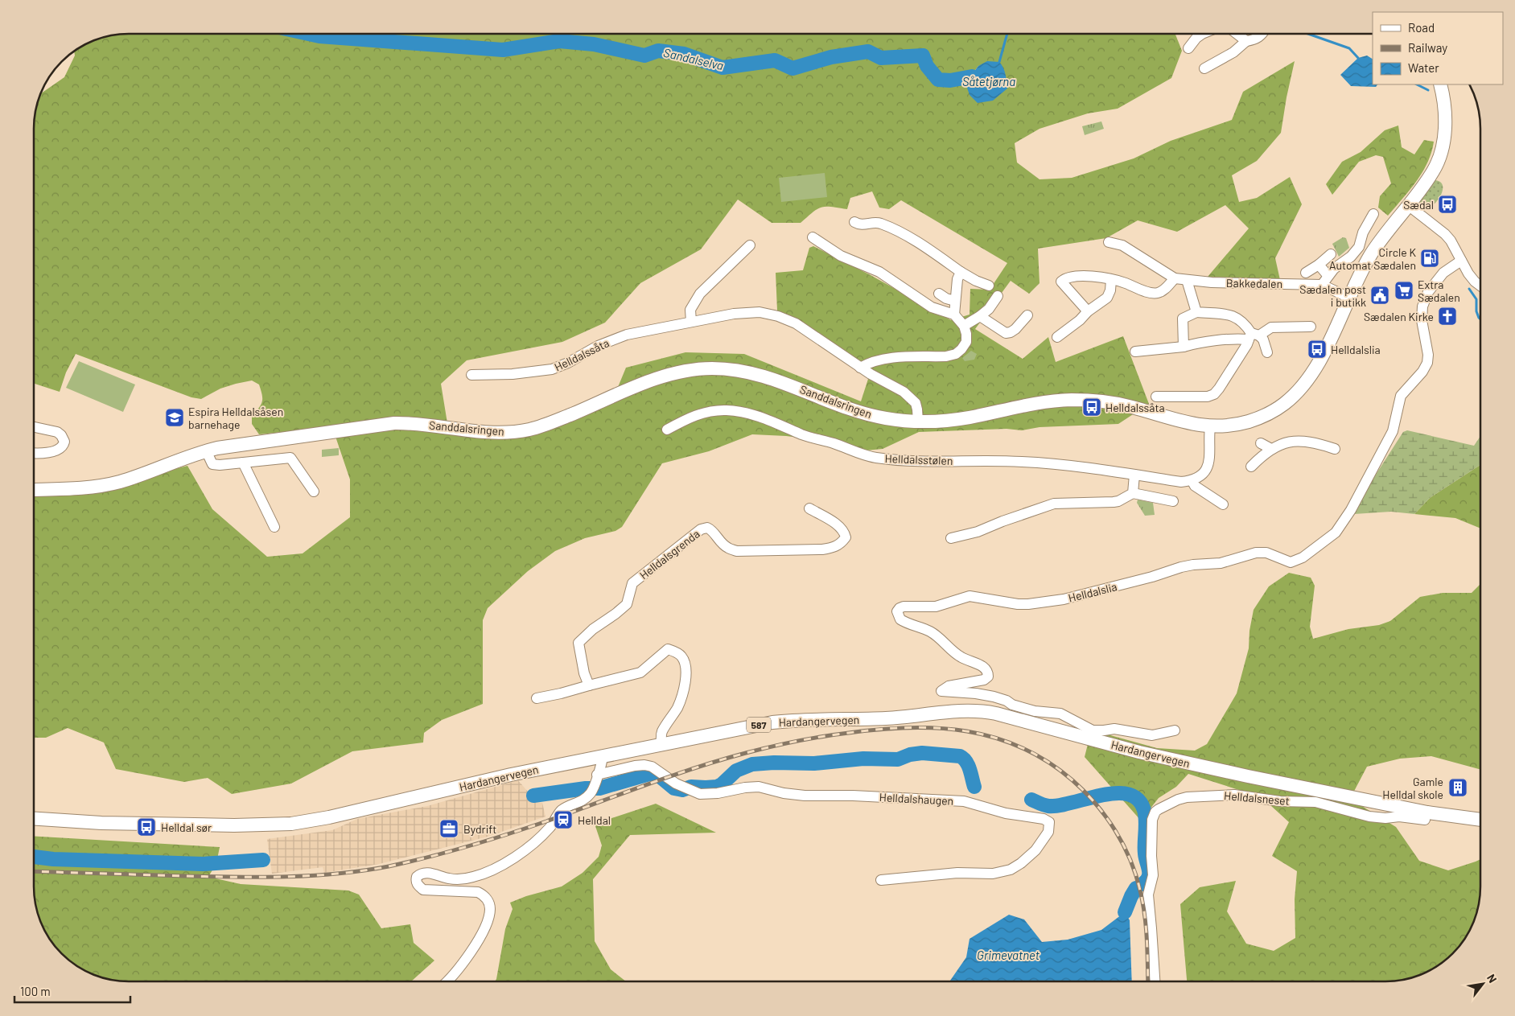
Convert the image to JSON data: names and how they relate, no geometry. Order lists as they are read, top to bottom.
{
  "streets": {
    "main road": ["Sanddalsringen", "Hardangervegen", "587"],
    "street": [
      "Bakkedalen",
      "Helldalssåta",
      "Helldalsstølen",
      "Helldalsgrenda",
      "Helldalslia",
      "Helldalsneset",
      "Helldalshaugen"
    ]
  },
  "crossings": [
    ["Bakkedalen", "Sanddalsringen"],
    ["Helldalssåta", "Sanddalsringen"]
  ],
  "water": ["Sandalselva", "Såtetjørna", "Grimevatnet"],
  "places": {
    "bus stop": [
      "Sædal",
      "Helldalslia",
      "Helldalssåta",
      "Helldal sør"
    ],
    "fuel station": ["Circle K Automat Sædalen"],
    "supermarket": ["Extra Sædalen"],
    "public building": ["Sædalen post i butikk"],
    "church": ["Sædalen Kirke"],
    "school or university": ["Espira Helldalsåsen barnehage"],
    "building": ["Gamle Helldal skole"],
    "station": ["Helldal"],
    "office": ["Bydrift"]
  },
  "legend": ["Road", "Railway", "Water"],
  "scale_bar": "100 m",
  "north": "top right"
}
